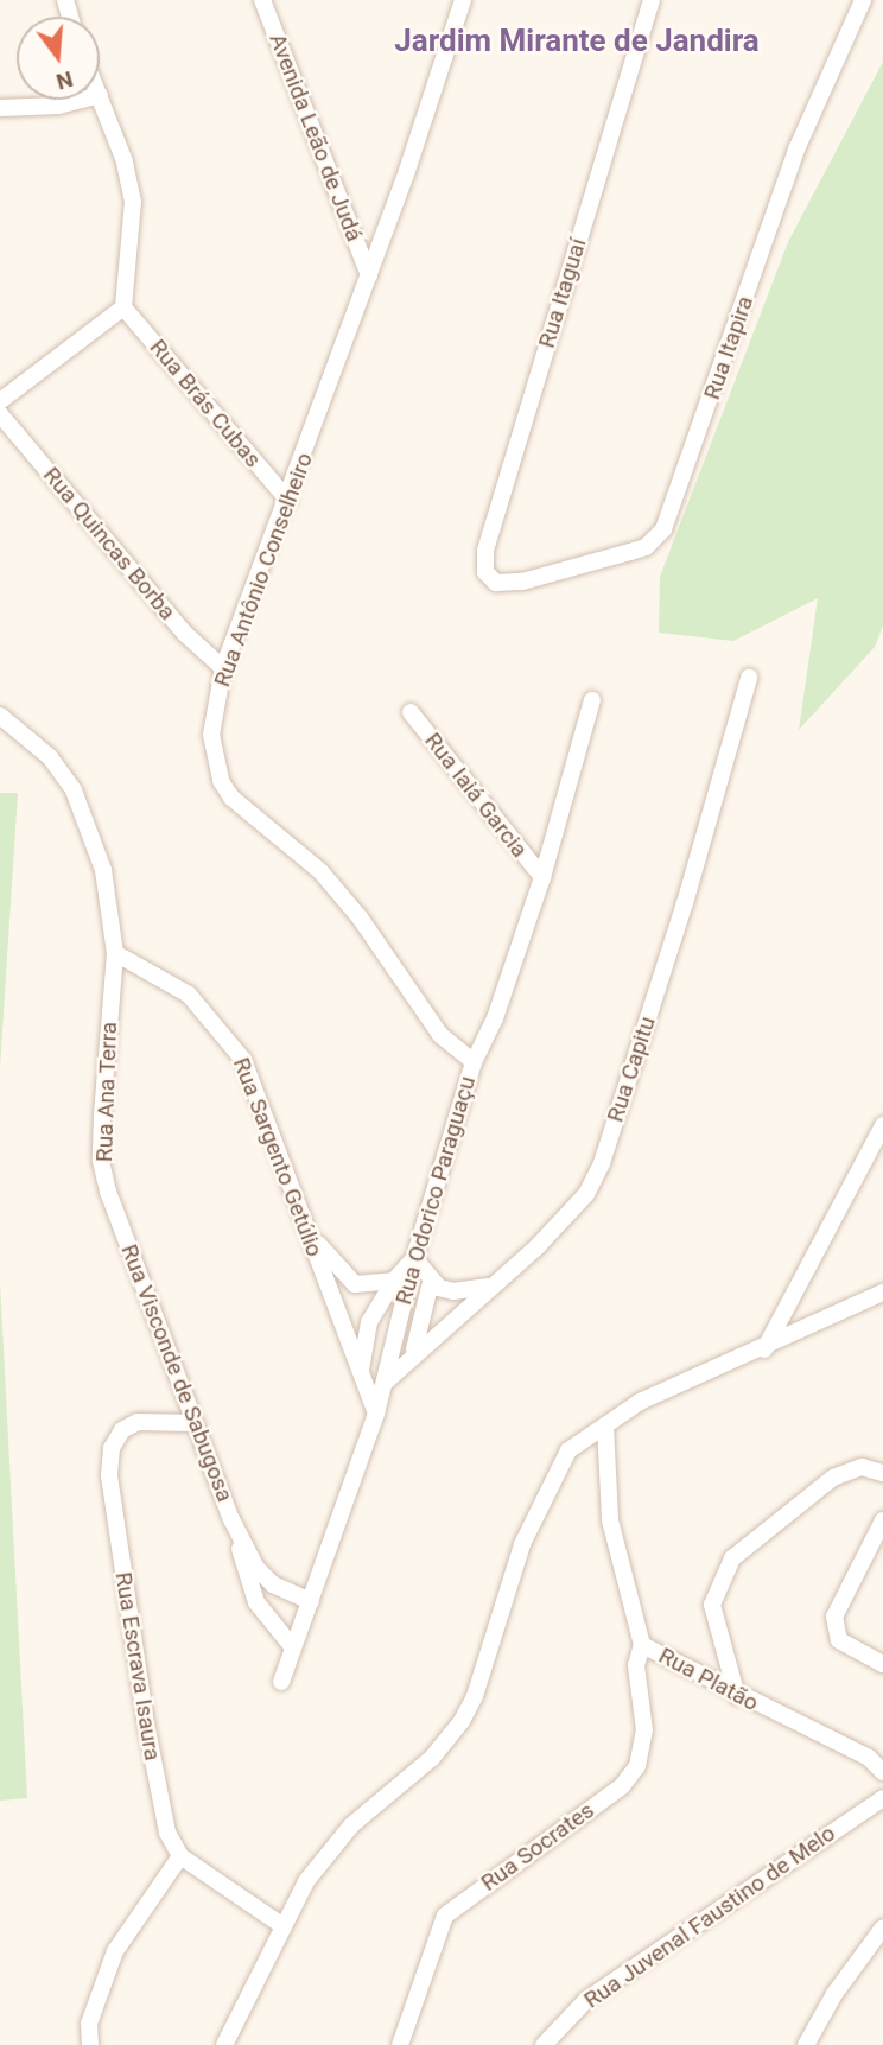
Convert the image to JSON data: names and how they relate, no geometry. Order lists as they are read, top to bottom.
{
  "streets": {
    "street": [
      "Avenida Leão de Judá",
      "Rua Itaguaí",
      "Rua Itapira",
      "Rua Brás Cubas",
      "Rua Quincas Borba",
      "Rua Antônio Conselheiro",
      "Rua Iaiá Garcia",
      "Rua Capitu",
      "Rua Ana Terra",
      "Rua Sargento Getúlio",
      "Rua Odorico Paraguaçu",
      "Rua Visconde de Sabugosa",
      "Rua Escrava Isaura",
      "Rua Platão",
      "Rua Socrates",
      "Rua Juvenal Faustino de Melo"
    ]
  },
  "crossings": [
    ["Avenida Leão de Judá", "Rua Antônio Conselheiro"],
    ["Rua Itaguaí", "Rua Itapira"],
    ["Rua Brás Cubas", "Rua Antônio Conselheiro"],
    ["Rua Quincas Borba", "Rua Antônio Conselheiro"],
    ["Rua Antônio Conselheiro", "Rua Odorico Paraguaçu"],
    ["Rua Iaiá Garcia", "Rua Odorico Paraguaçu"],
    ["Rua Capitu", "Rua Odorico Paraguaçu"],
    ["Rua Ana Terra", "Rua Sargento Getúlio"],
    ["Rua Ana Terra", "Rua Visconde de Sabugosa"],
    ["Rua Sargento Getúlio", "Rua Odorico Paraguaçu"],
    ["Rua Odorico Paraguaçu", "Rua Visconde de Sabugosa"],
    ["Rua Visconde de Sabugosa", "Rua Escrava Isaura"],
    ["Rua Platão", "Rua Socrates"]
  ],
  "districts": ["Jardim Mirante de Jandira"],
  "north": "bottom"
}
